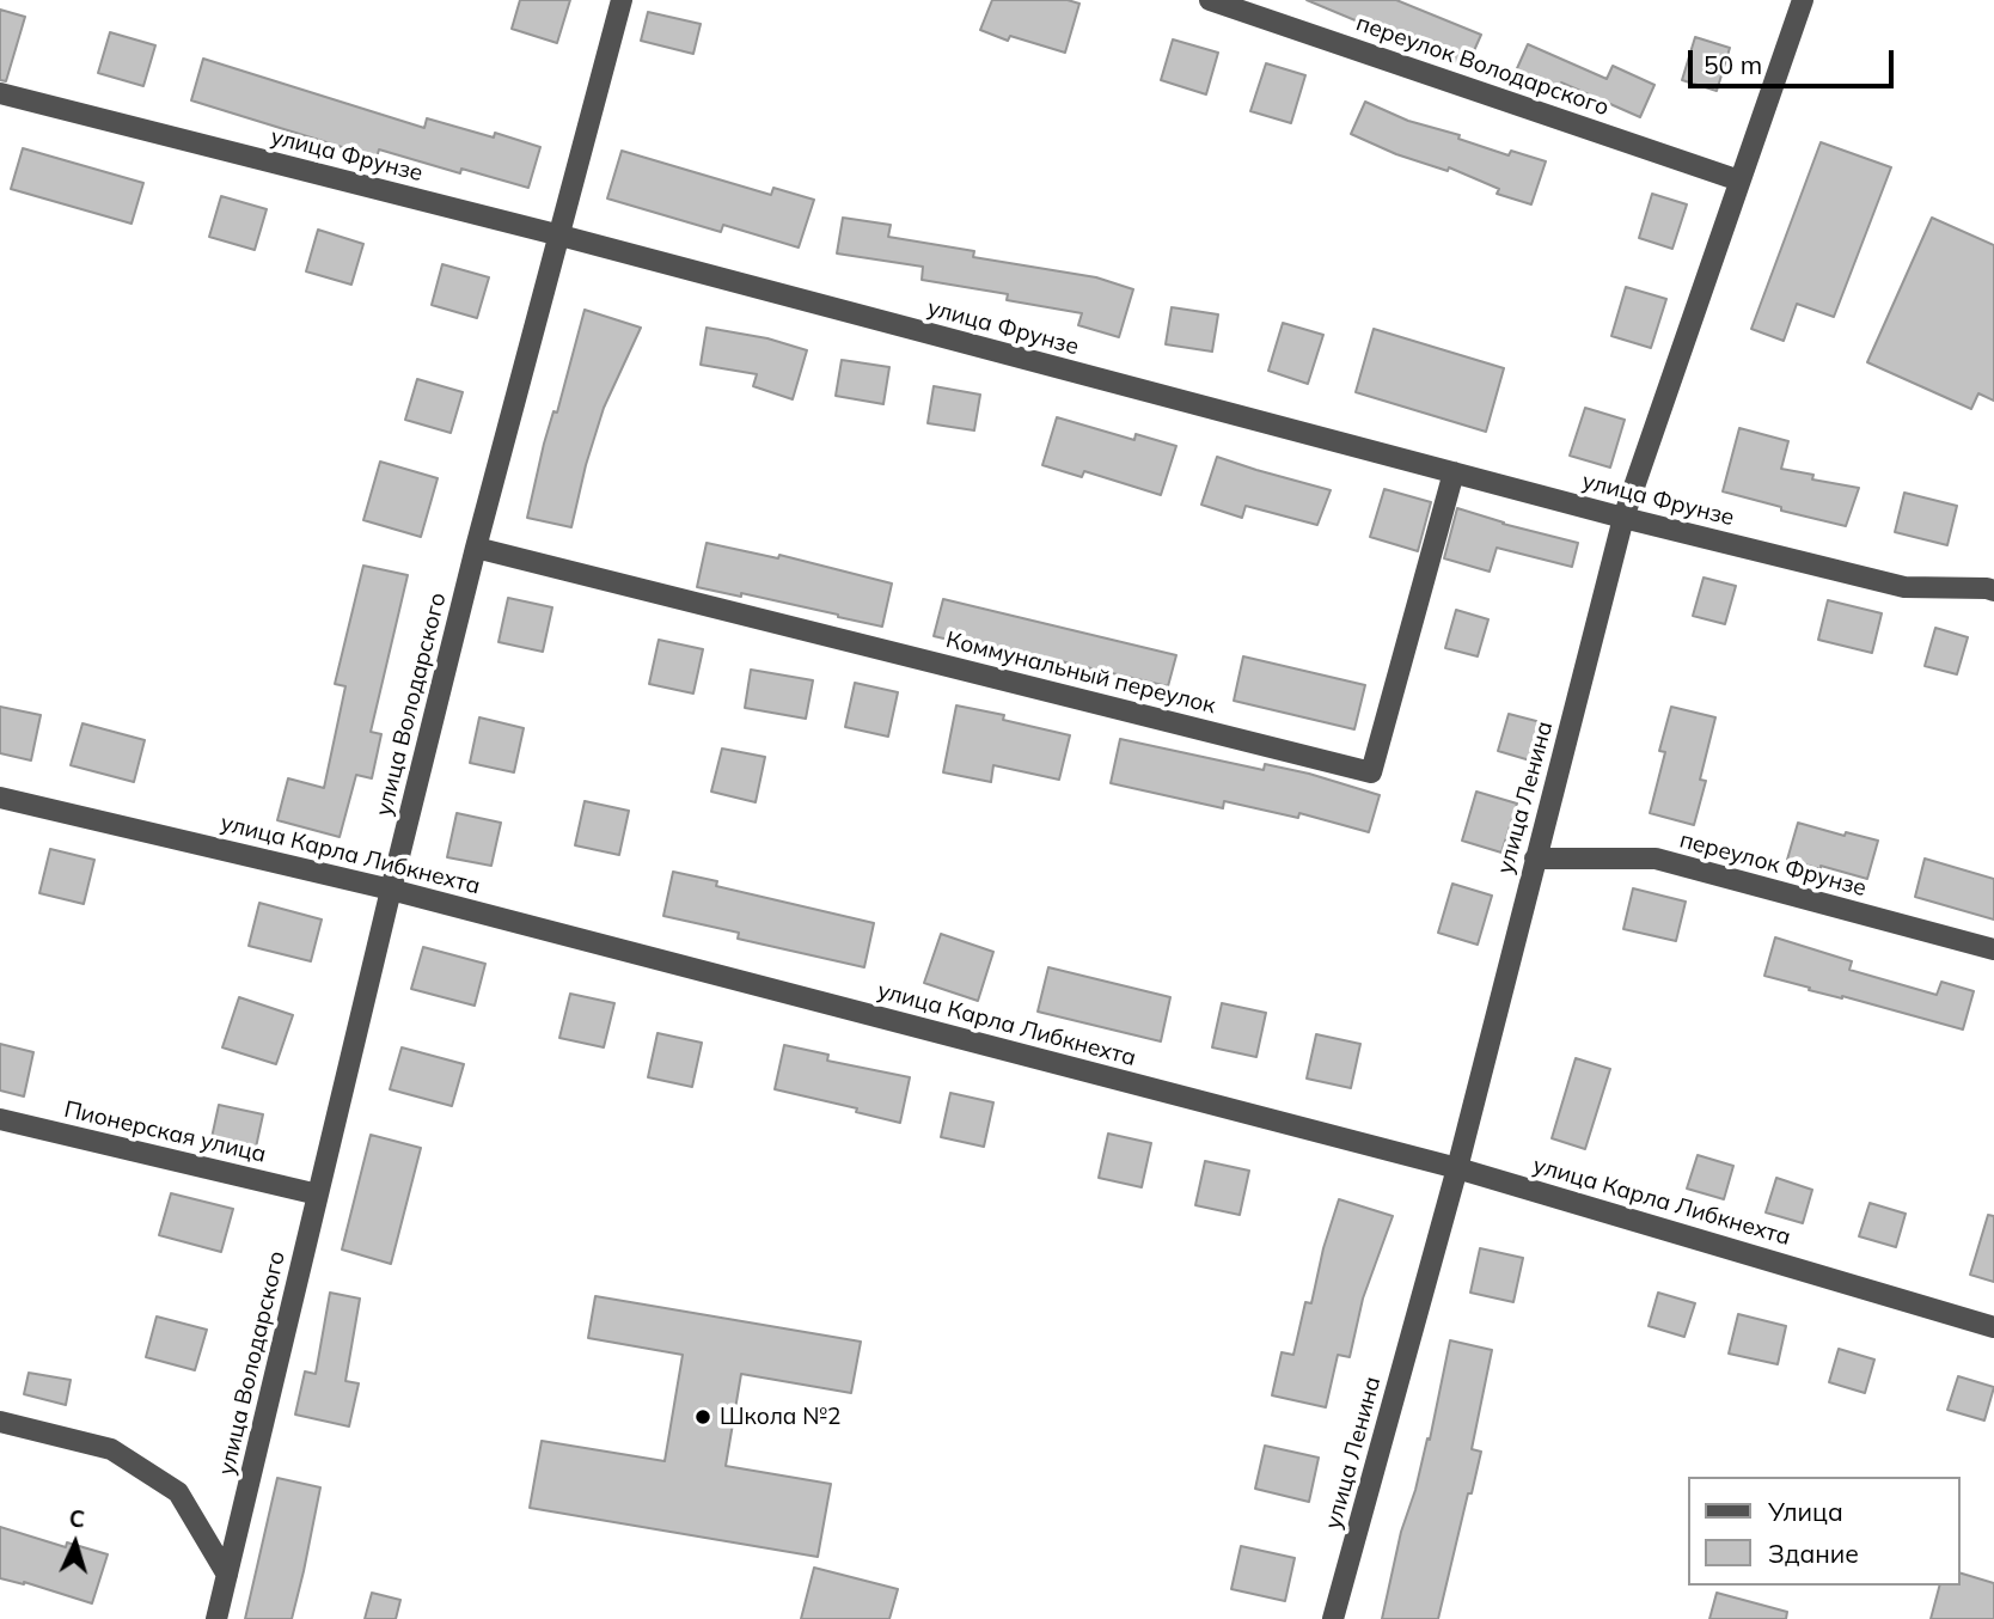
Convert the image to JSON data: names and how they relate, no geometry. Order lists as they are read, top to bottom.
{
  "streets": {
    "street": [
      "переулок Володарского",
      "улица Фрунзе",
      "Коммунальный переулок",
      "улица Володарского",
      "улица Ленина",
      "улица Карла Либкнехта",
      "переулок Фрунзе",
      "Пионерская улица"
    ]
  },
  "crossings": [
    ["переулок Володарского", "улица Ленина"],
    ["улица Фрунзе", "Коммунальный переулок"],
    ["улица Фрунзе", "улица Володарского"],
    ["улица Фрунзе", "улица Ленина"],
    ["Коммунальный переулок", "улица Володарского"],
    ["улица Володарского", "улица Карла Либкнехта"],
    ["улица Володарского", "Пионерская улица"],
    ["улица Ленина", "улица Карла Либкнехта"],
    ["улица Ленина", "переулок Фрунзе"]
  ],
  "places": ["Школа №2"],
  "legend": ["Улица", "Здание"],
  "scale_bar": "50 m",
  "north": "top"
}
